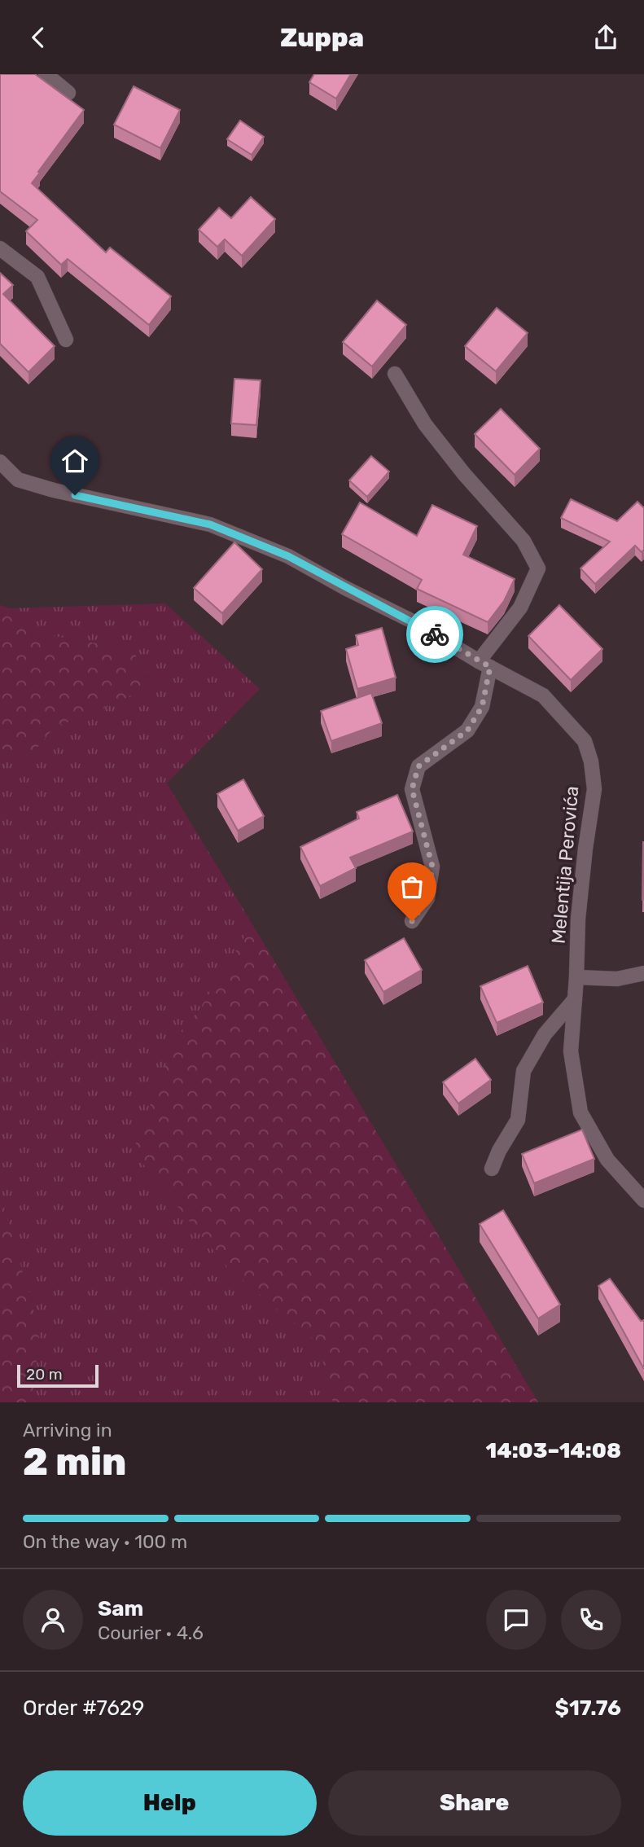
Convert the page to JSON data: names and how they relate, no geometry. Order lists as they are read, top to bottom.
{
  "streets": {
    "street": ["Melentija Perovića"]
  },
  "scale_bar": "20 m",
  "page": {
    "header": "Zuppa",
    "scale": "20 m",
    "heading": ["2 min", "Arriving in", "14:03–14:08"],
    "panel": [
      "Sam",
      "Courier · 4.6",
      "Order #7629",
      "$17.76"
    ],
    "bar": "On the way · 100 m",
    "buttons": ["Help", "Share"]
  }
}
